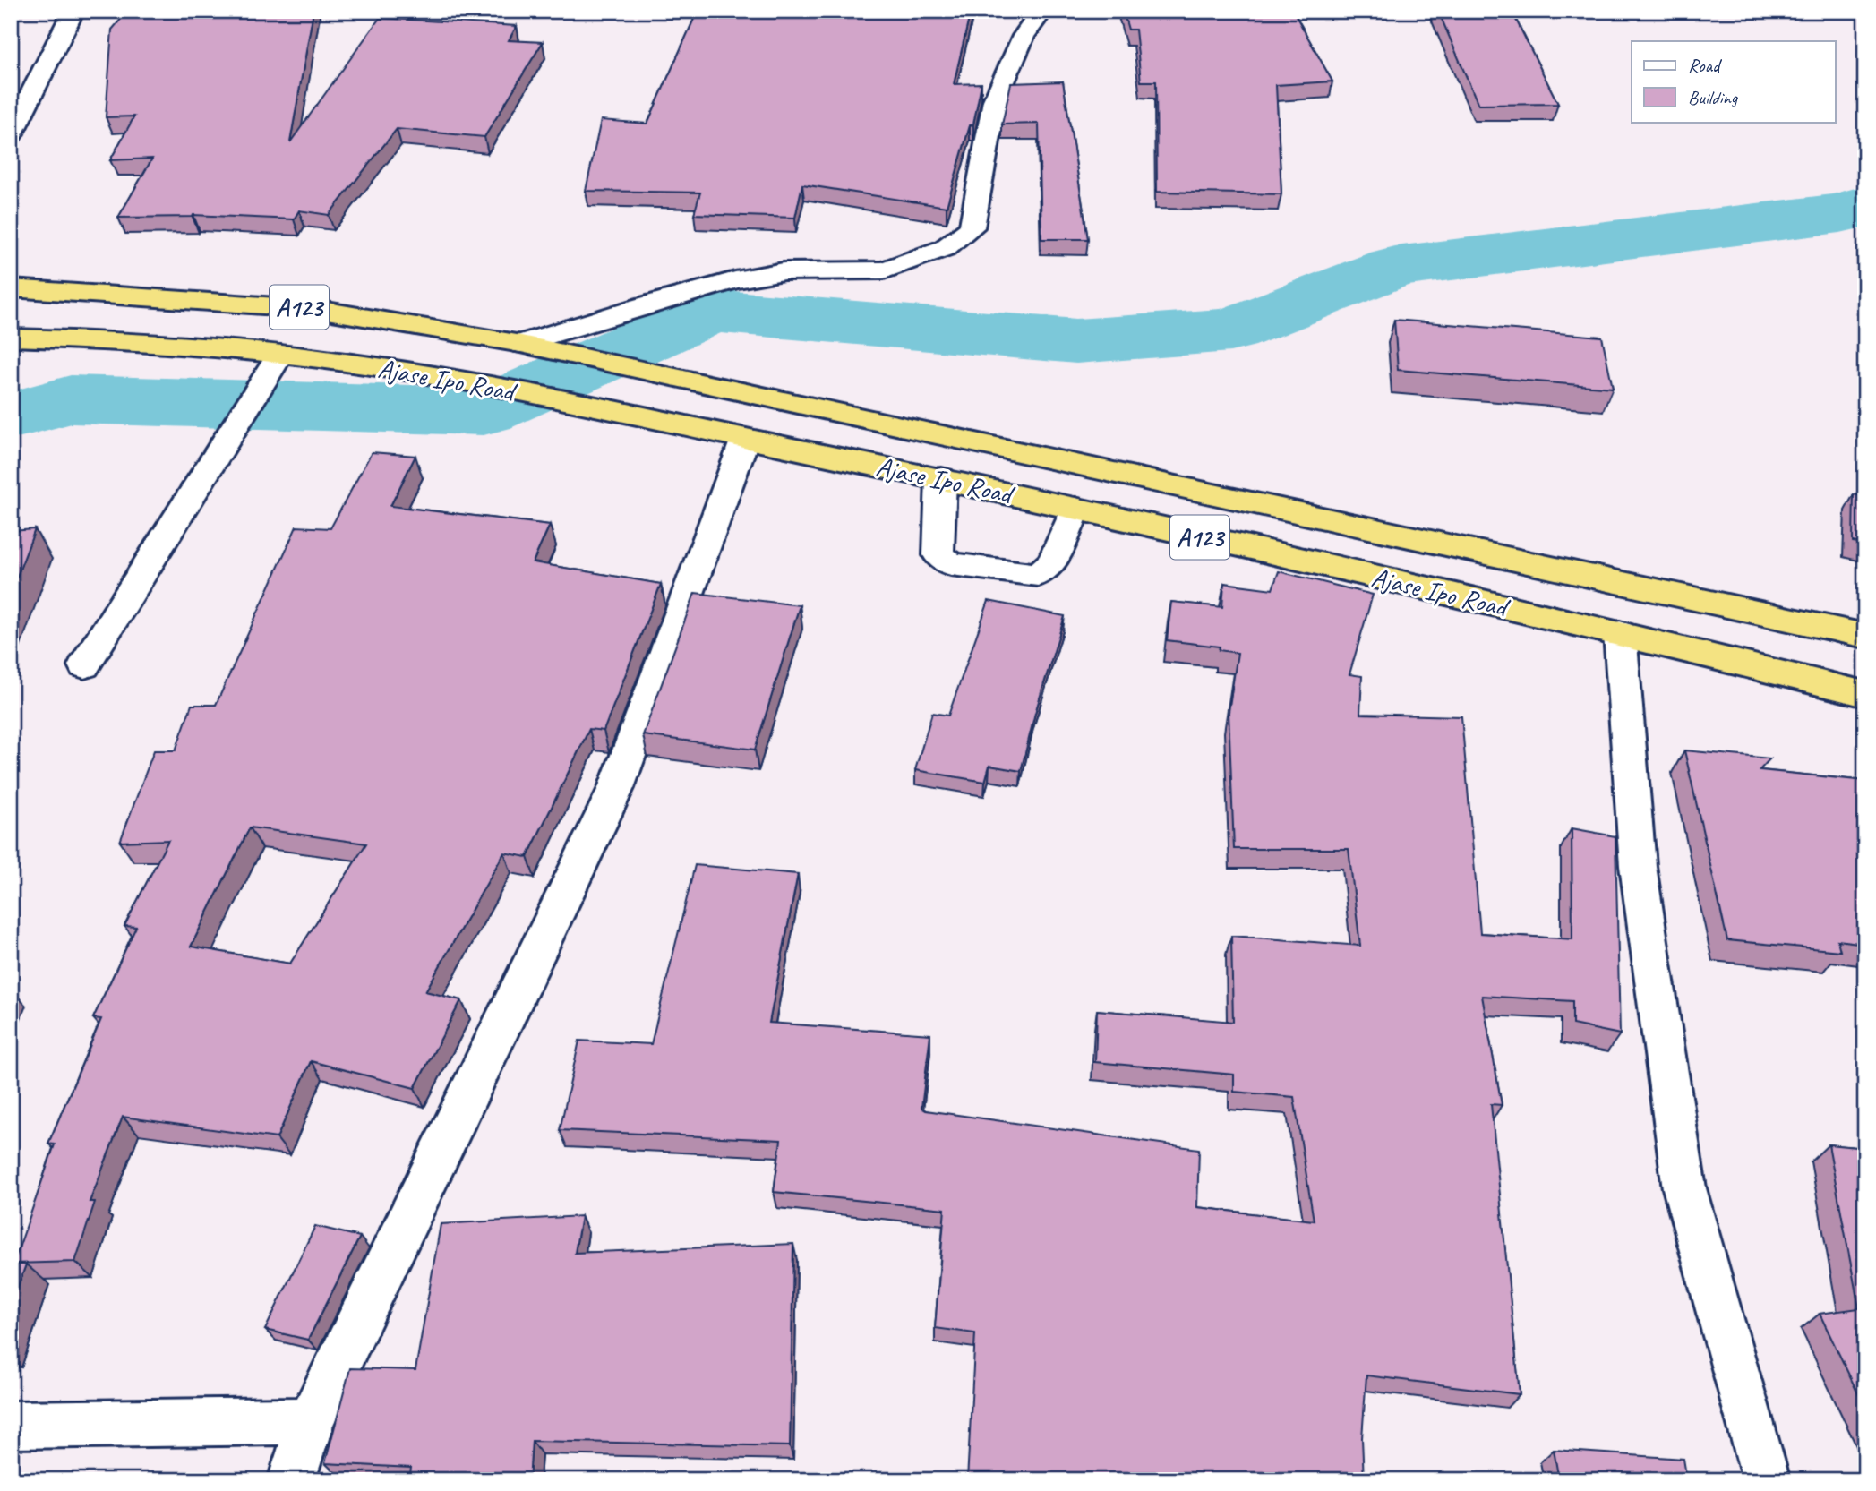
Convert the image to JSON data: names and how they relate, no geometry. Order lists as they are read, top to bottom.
{
  "streets": {
    "highway": ["A123", "Ajase Ipo Road"]
  },
  "legend": ["Road", "Building"]
}
